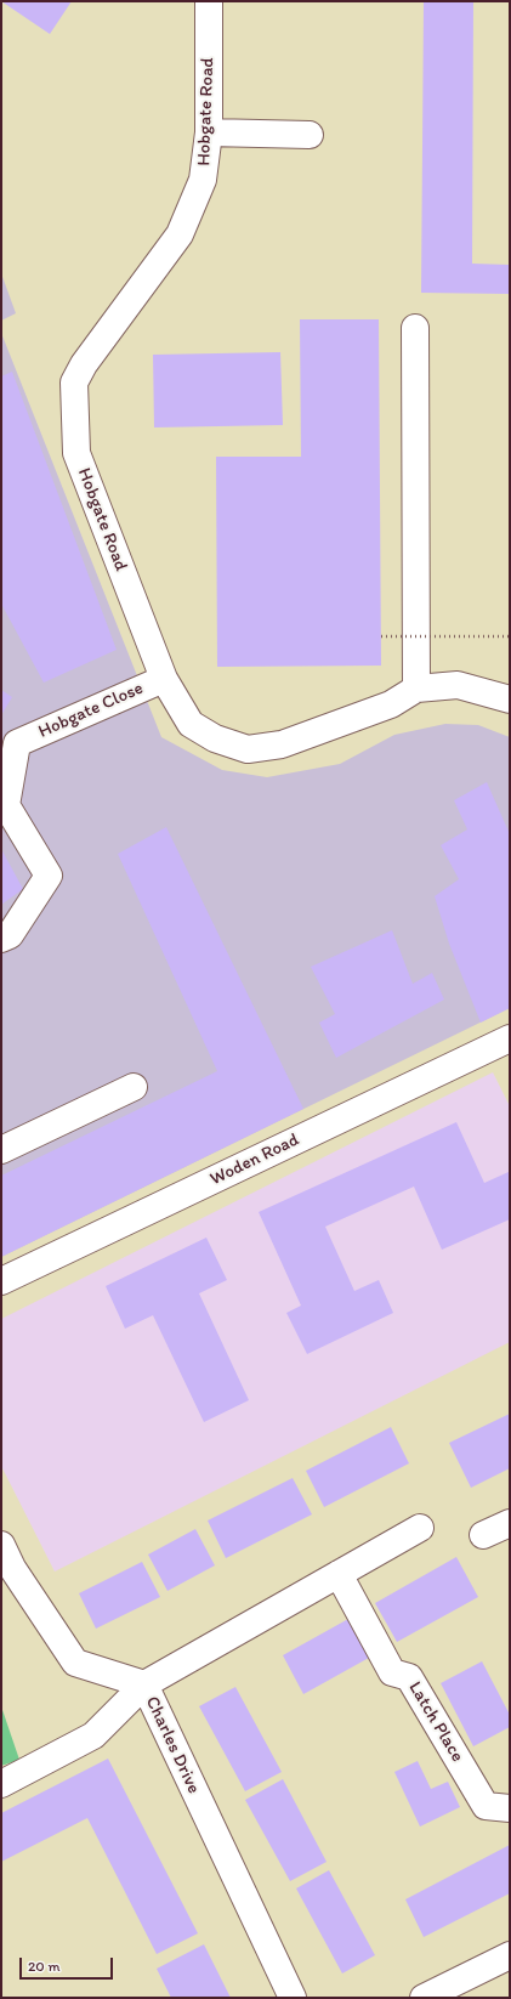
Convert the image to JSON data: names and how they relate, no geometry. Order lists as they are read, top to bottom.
{
  "streets": {
    "street": [
      "Hobgate Road",
      "Hobgate Close",
      "Woden Road",
      "Latch Place",
      "Charles Drive"
    ]
  },
  "crossings": [
    ["Hobgate Road", "Hobgate Close"]
  ],
  "scale_bar": "20 m"
}
